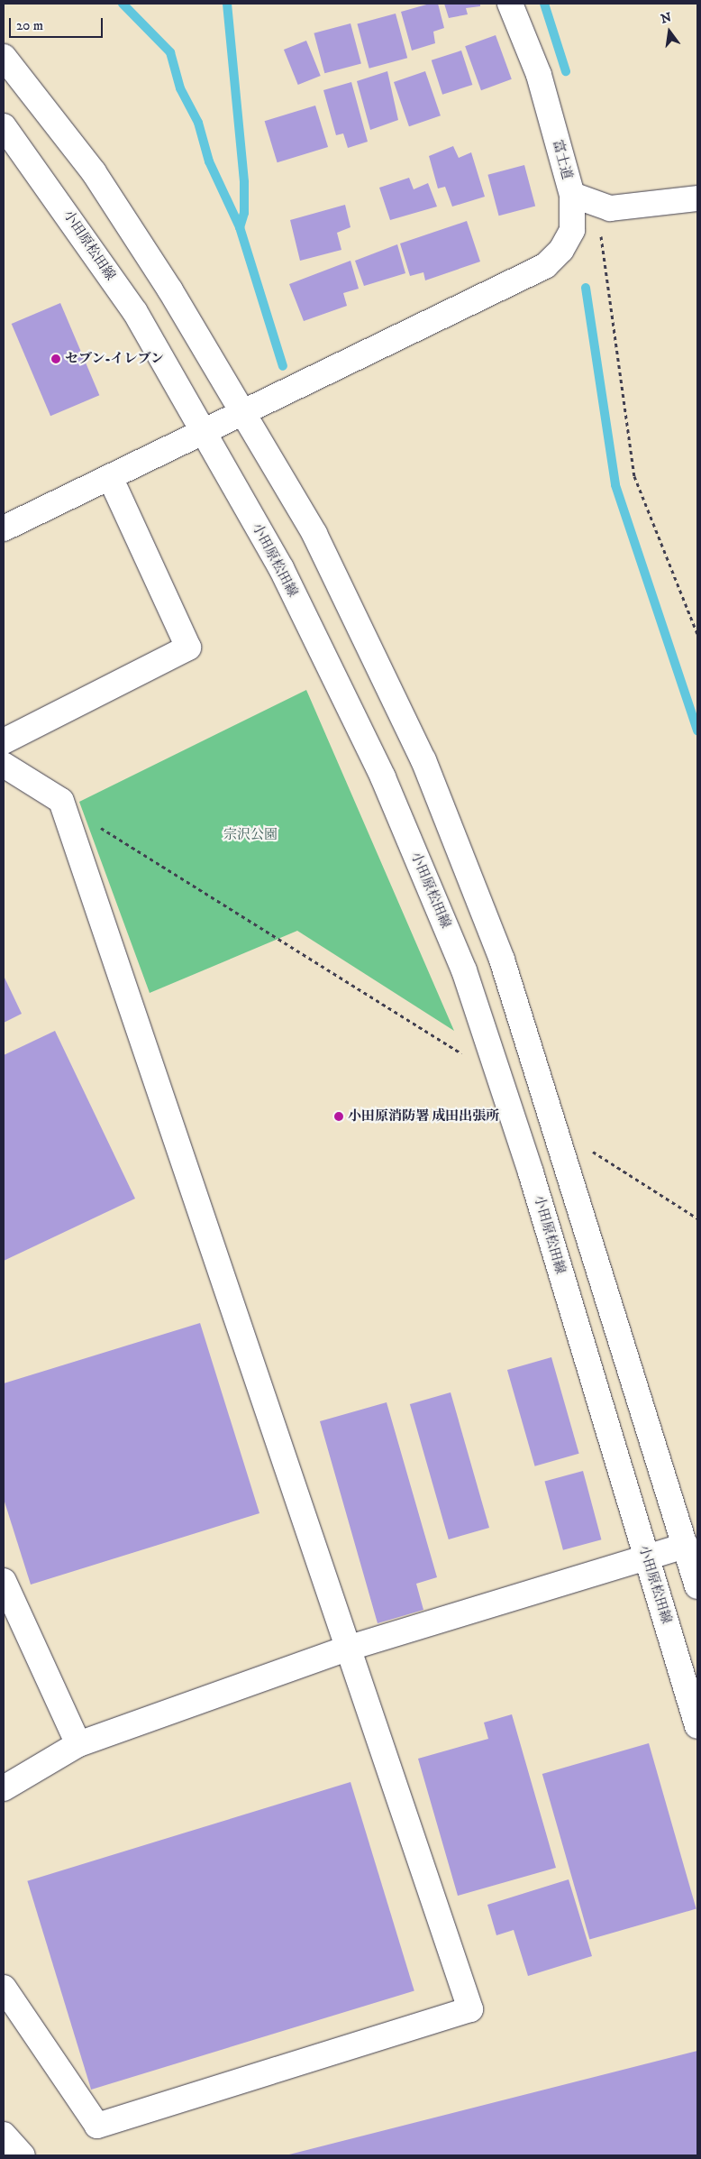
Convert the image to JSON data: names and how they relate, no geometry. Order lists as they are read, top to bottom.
{
  "streets": {
    "street": ["富士道", "小田原松田線"]
  },
  "crossings": [
    ["富士道", "小田原松田線"]
  ],
  "parks": ["宗沢公園"],
  "places": ["セブン-イレブン", "小田原消防署 成田出張所"],
  "scale_bar": "20 m",
  "north": "top"
}
